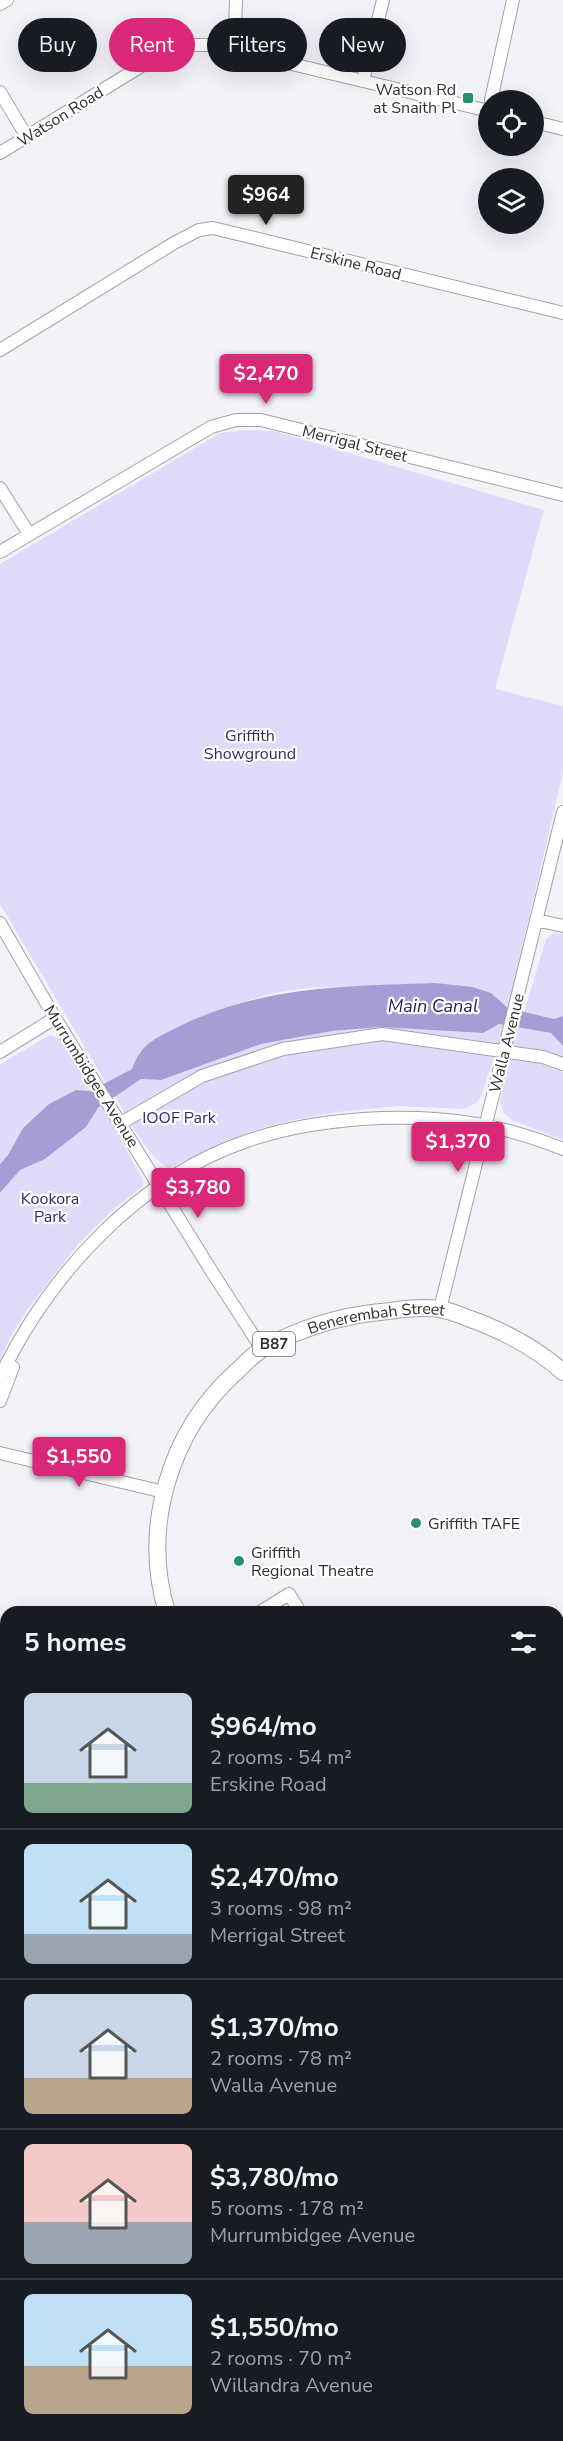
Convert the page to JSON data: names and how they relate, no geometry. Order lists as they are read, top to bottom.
{
  "streets": {
    "main road": ["Benerembah Street", "B87"],
    "street": [
      "Watson Road",
      "Erskine Road",
      "Merrigal Street",
      "Walla Avenue",
      "Murrumbidgee Avenue"
    ]
  },
  "crossings": [
    ["Walla Avenue", "Benerembah Street"],
    ["Murrumbidgee Avenue", "Benerembah Street"]
  ],
  "water": ["Main Canal"],
  "parks": ["Griffith Showground", "IOOF Park", "Kookora Park"],
  "places": {
    "transit": ["Watson Rd at Snaith Pl"],
    "other": ["Griffith TAFE", "Griffith Regional Theatre"]
  },
  "page": {
    "chip": [
      "Buy",
      "Rent",
      "Filters",
      "New"
    ],
    "price": [
      "$964",
      "$2,470",
      "$1,370",
      "$3,780",
      "$1,550"
    ],
    "heading": "5 homes",
    "list": [
      {
        "name": "$964/mo",
        "note": "2 rooms · 54 m² · Erskine Road"
      },
      {
        "name": "$2,470/mo",
        "note": "3 rooms · 98 m² · Merrigal Street"
      },
      {
        "name": "$1,370/mo",
        "note": "2 rooms · 78 m² · Walla Avenue"
      },
      {
        "name": "$3,780/mo",
        "note": "5 rooms · 178 m² · Murrumbidgee Avenue"
      },
      {
        "name": "$1,550/mo",
        "note": "2 rooms · 70 m² · Willandra Avenue"
      }
    ]
  }
}
